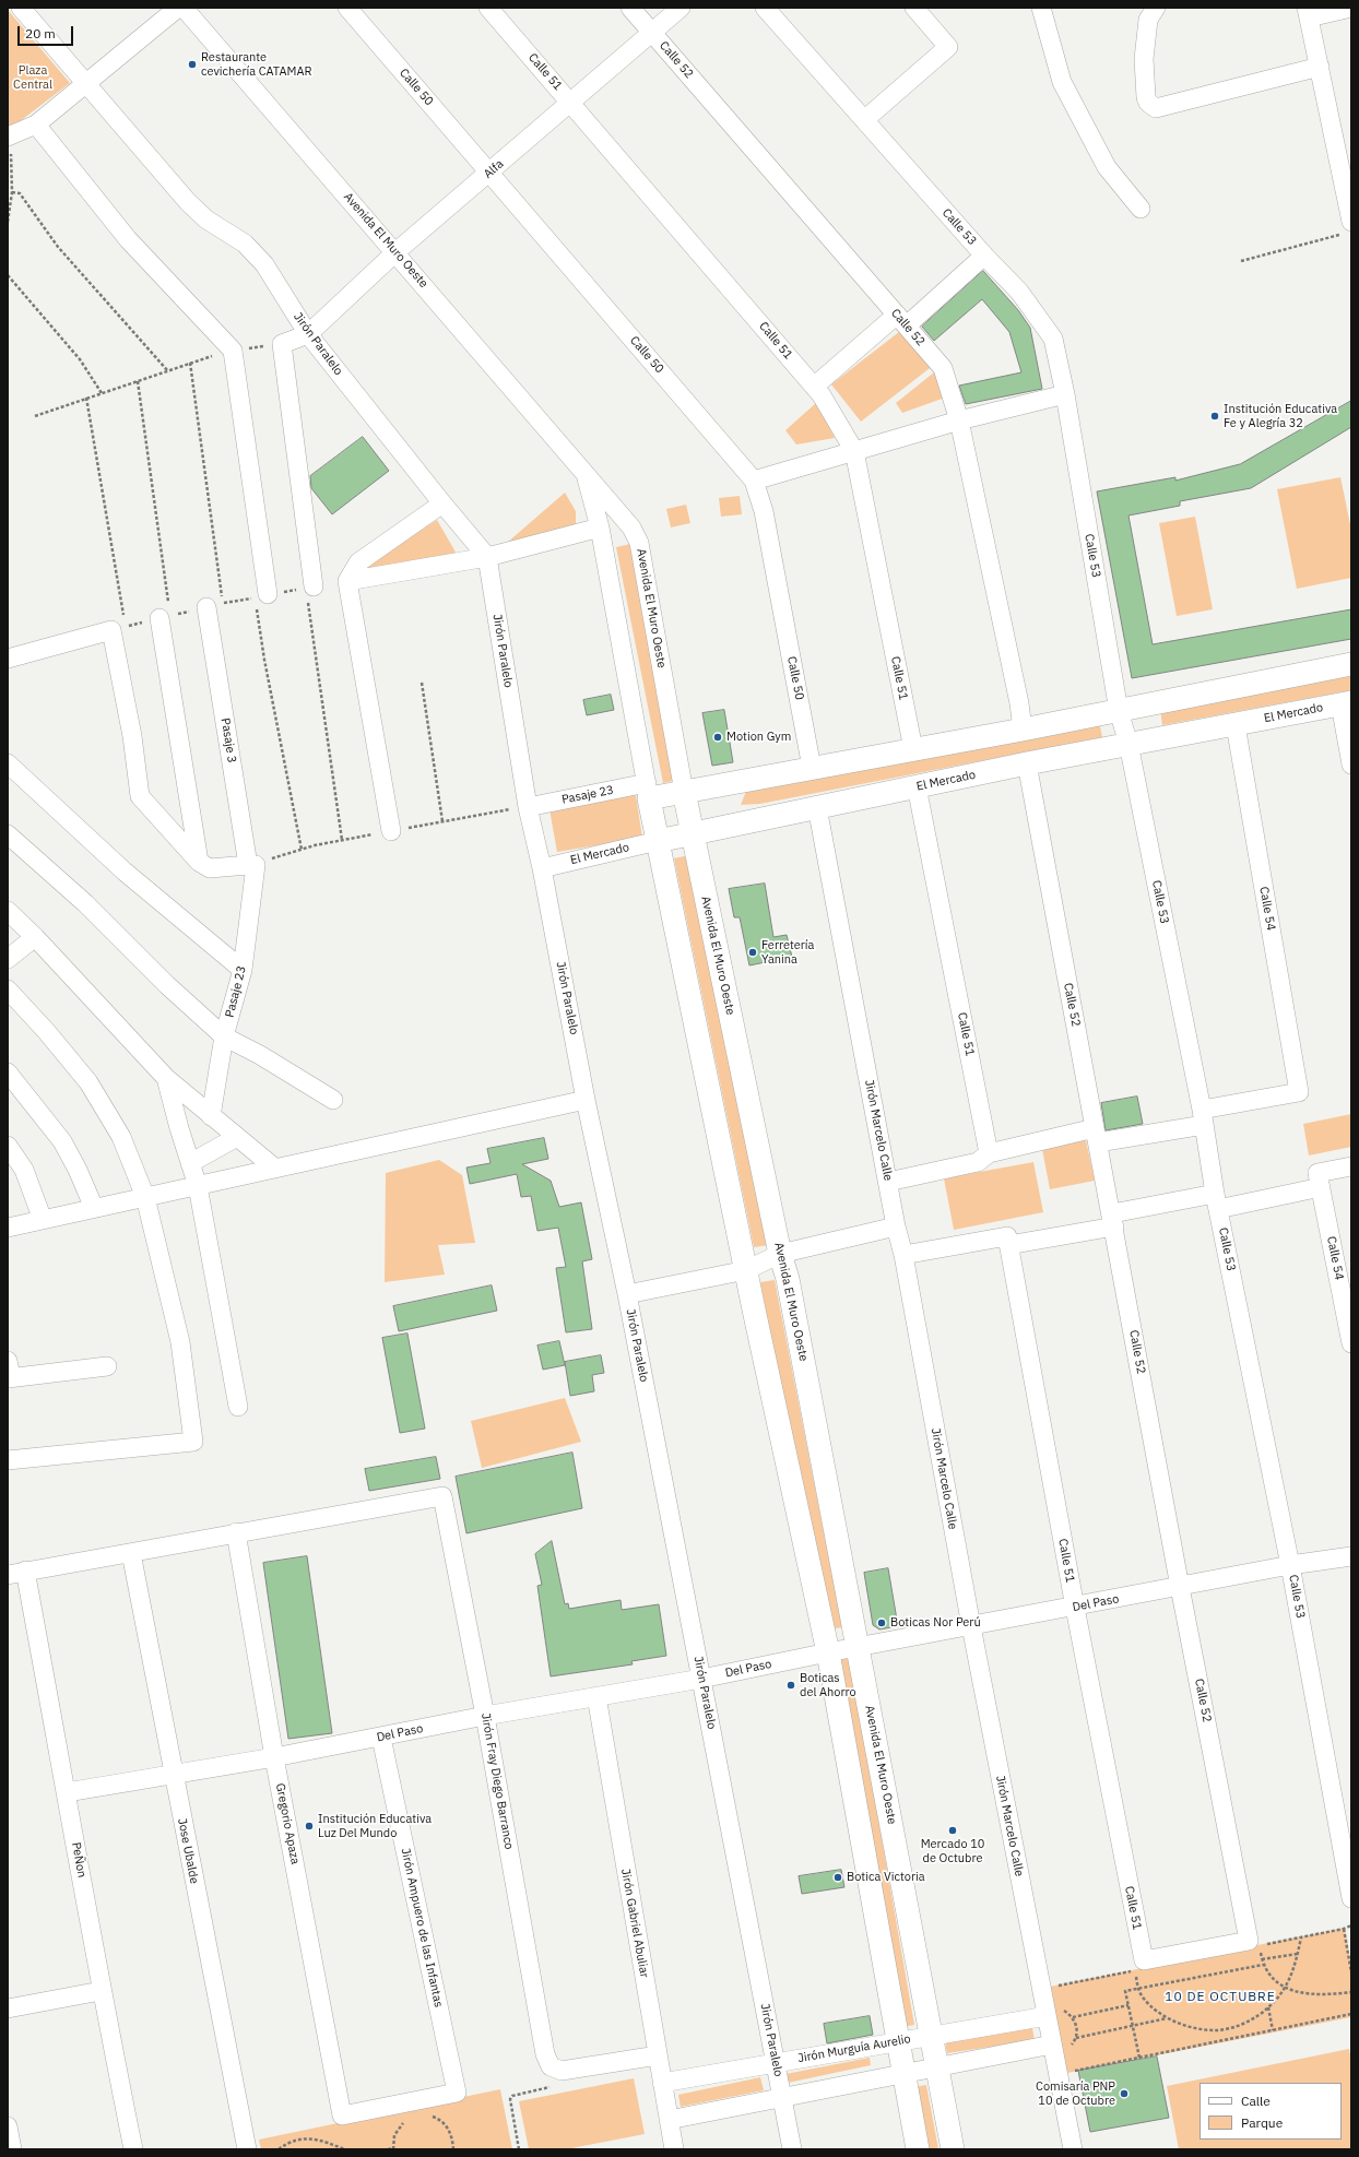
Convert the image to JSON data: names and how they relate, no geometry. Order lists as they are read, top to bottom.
{
  "streets": {
    "main road": ["Avenida El Muro Oeste", "El Mercado"],
    "street": [
      "Calle 52",
      "Calle 51",
      "Calle 50",
      "Alfa",
      "Calle 53",
      "Jirón Paralelo",
      "Pasaje 3",
      "Pasaje 23",
      "Calle 54",
      "Jirón Marcelo Calle",
      "Del Paso",
      "Jirón Fray Diego Barranco",
      "Gregorio Apaza",
      "Jose Ubalde",
      "PeÑon",
      "Jirón Gabriel Abuliar",
      "Jirón Ampuero de las Infantas",
      "Jirón Murguía Aurelio"
    ]
  },
  "crossings": [
    ["Calle 52", "Alfa"],
    ["Calle 52", "El Mercado"],
    ["Calle 52", "Del Paso"],
    ["Calle 51", "Alfa"],
    ["Calle 51", "El Mercado"],
    ["Calle 51", "Del Paso"],
    ["Calle 50", "Alfa"],
    ["Alfa", "Avenida El Muro Oeste"],
    ["Alfa", "Jirón Paralelo"],
    ["Calle 53", "El Mercado"],
    ["Calle 53", "Calle 54"],
    ["Calle 53", "Del Paso"],
    ["Avenida El Muro Oeste", "El Mercado"],
    ["Avenida El Muro Oeste", "Pasaje 23"],
    ["Avenida El Muro Oeste", "Del Paso"],
    ["Avenida El Muro Oeste", "Jirón Murguía Aurelio"],
    ["Jirón Paralelo", "El Mercado"],
    ["Jirón Paralelo", "Pasaje 23"],
    ["Jirón Paralelo", "Del Paso"],
    ["Jirón Paralelo", "Jirón Murguía Aurelio"],
    ["El Mercado", "Calle 54"],
    ["El Mercado", "Jirón Marcelo Calle"],
    ["Pasaje 3", "Pasaje 23"],
    ["Jirón Marcelo Calle", "Del Paso"],
    ["Jirón Marcelo Calle", "Jirón Murguía Aurelio"],
    ["Del Paso", "Jirón Fray Diego Barranco"],
    ["Del Paso", "Gregorio Apaza"],
    ["Del Paso", "Jose Ubalde"],
    ["Del Paso", "PeÑon"],
    ["Del Paso", "Jirón Gabriel Abuliar"],
    ["Del Paso", "Jirón Ampuero de las Infantas"],
    ["Jirón Fray Diego Barranco", "Gregorio Apaza"],
    ["Gregorio Apaza", "Jirón Ampuero de las Infantas"],
    ["Jirón Gabriel Abuliar", "Jirón Murguía Aurelio"]
  ],
  "districts": ["10 DE OCTUBRE"],
  "parks": ["Plaza Central"],
  "places": [
    "Restaurante cevichería CATAMAR",
    "Institución Educativa Fe y Alegría 32",
    "Motion Gym",
    "Ferretería Yanina",
    "Boticas Nor Perú",
    "Boticas del Ahorro",
    "Institución Educativa Luz Del Mundo",
    "Mercado 10 de Octubre",
    "Botica Victoria",
    "Comisaría PNP 10 de Octubre"
  ],
  "legend": ["Calle", "Parque"],
  "scale_bar": "20 m"
}
